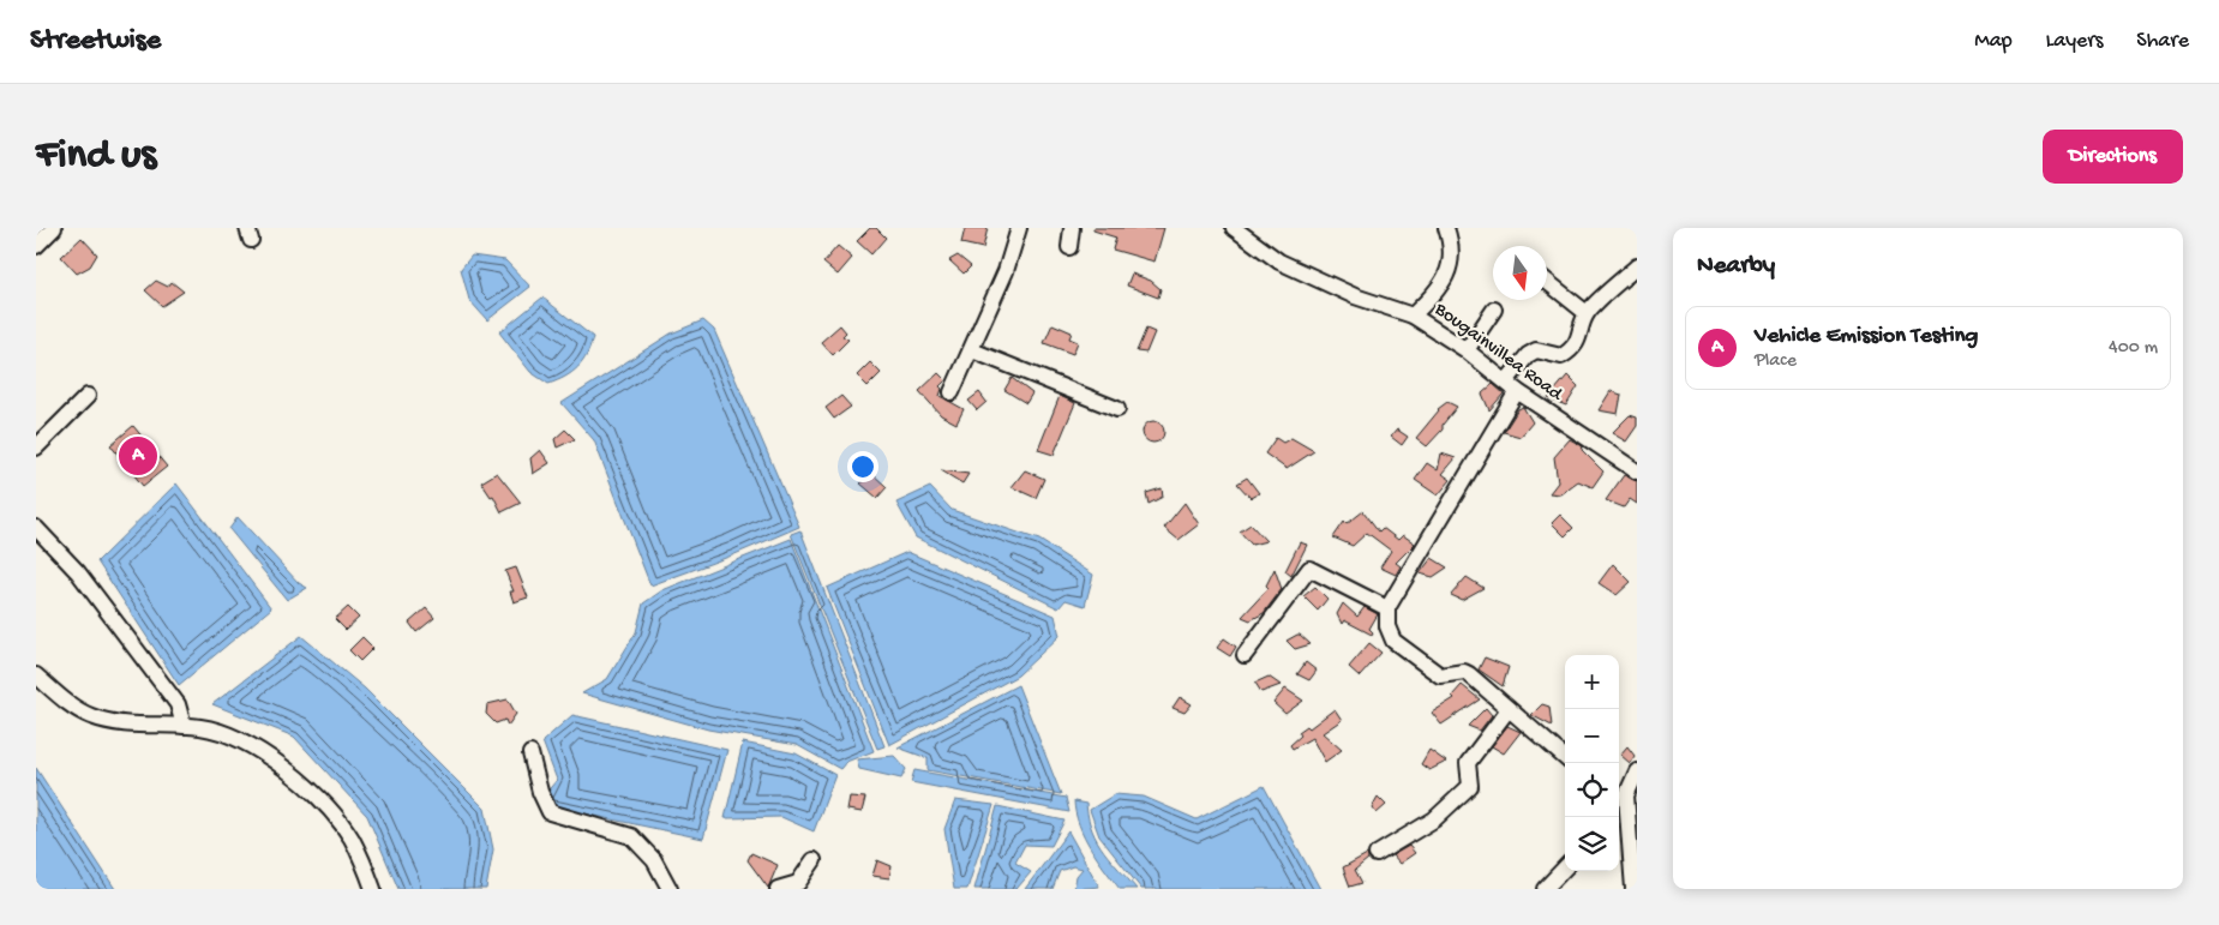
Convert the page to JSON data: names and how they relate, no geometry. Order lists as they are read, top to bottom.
{
  "streets": {
    "street": ["Bougainvillea Road"]
  },
  "north": "bottom",
  "page": {
    "header": "Streetwise",
    "nav": ["Map", "Layers", "Share"],
    "buttons": "Directions",
    "title": "Find us",
    "heading": "Nearby",
    "list": [
      {
        "mark": "A",
        "name": "Vehicle Emission Testing",
        "note": "Place",
        "value": "400 m"
      }
    ],
    "pins": "A",
    "map_buttons": ["+", "−"]
  }
}
